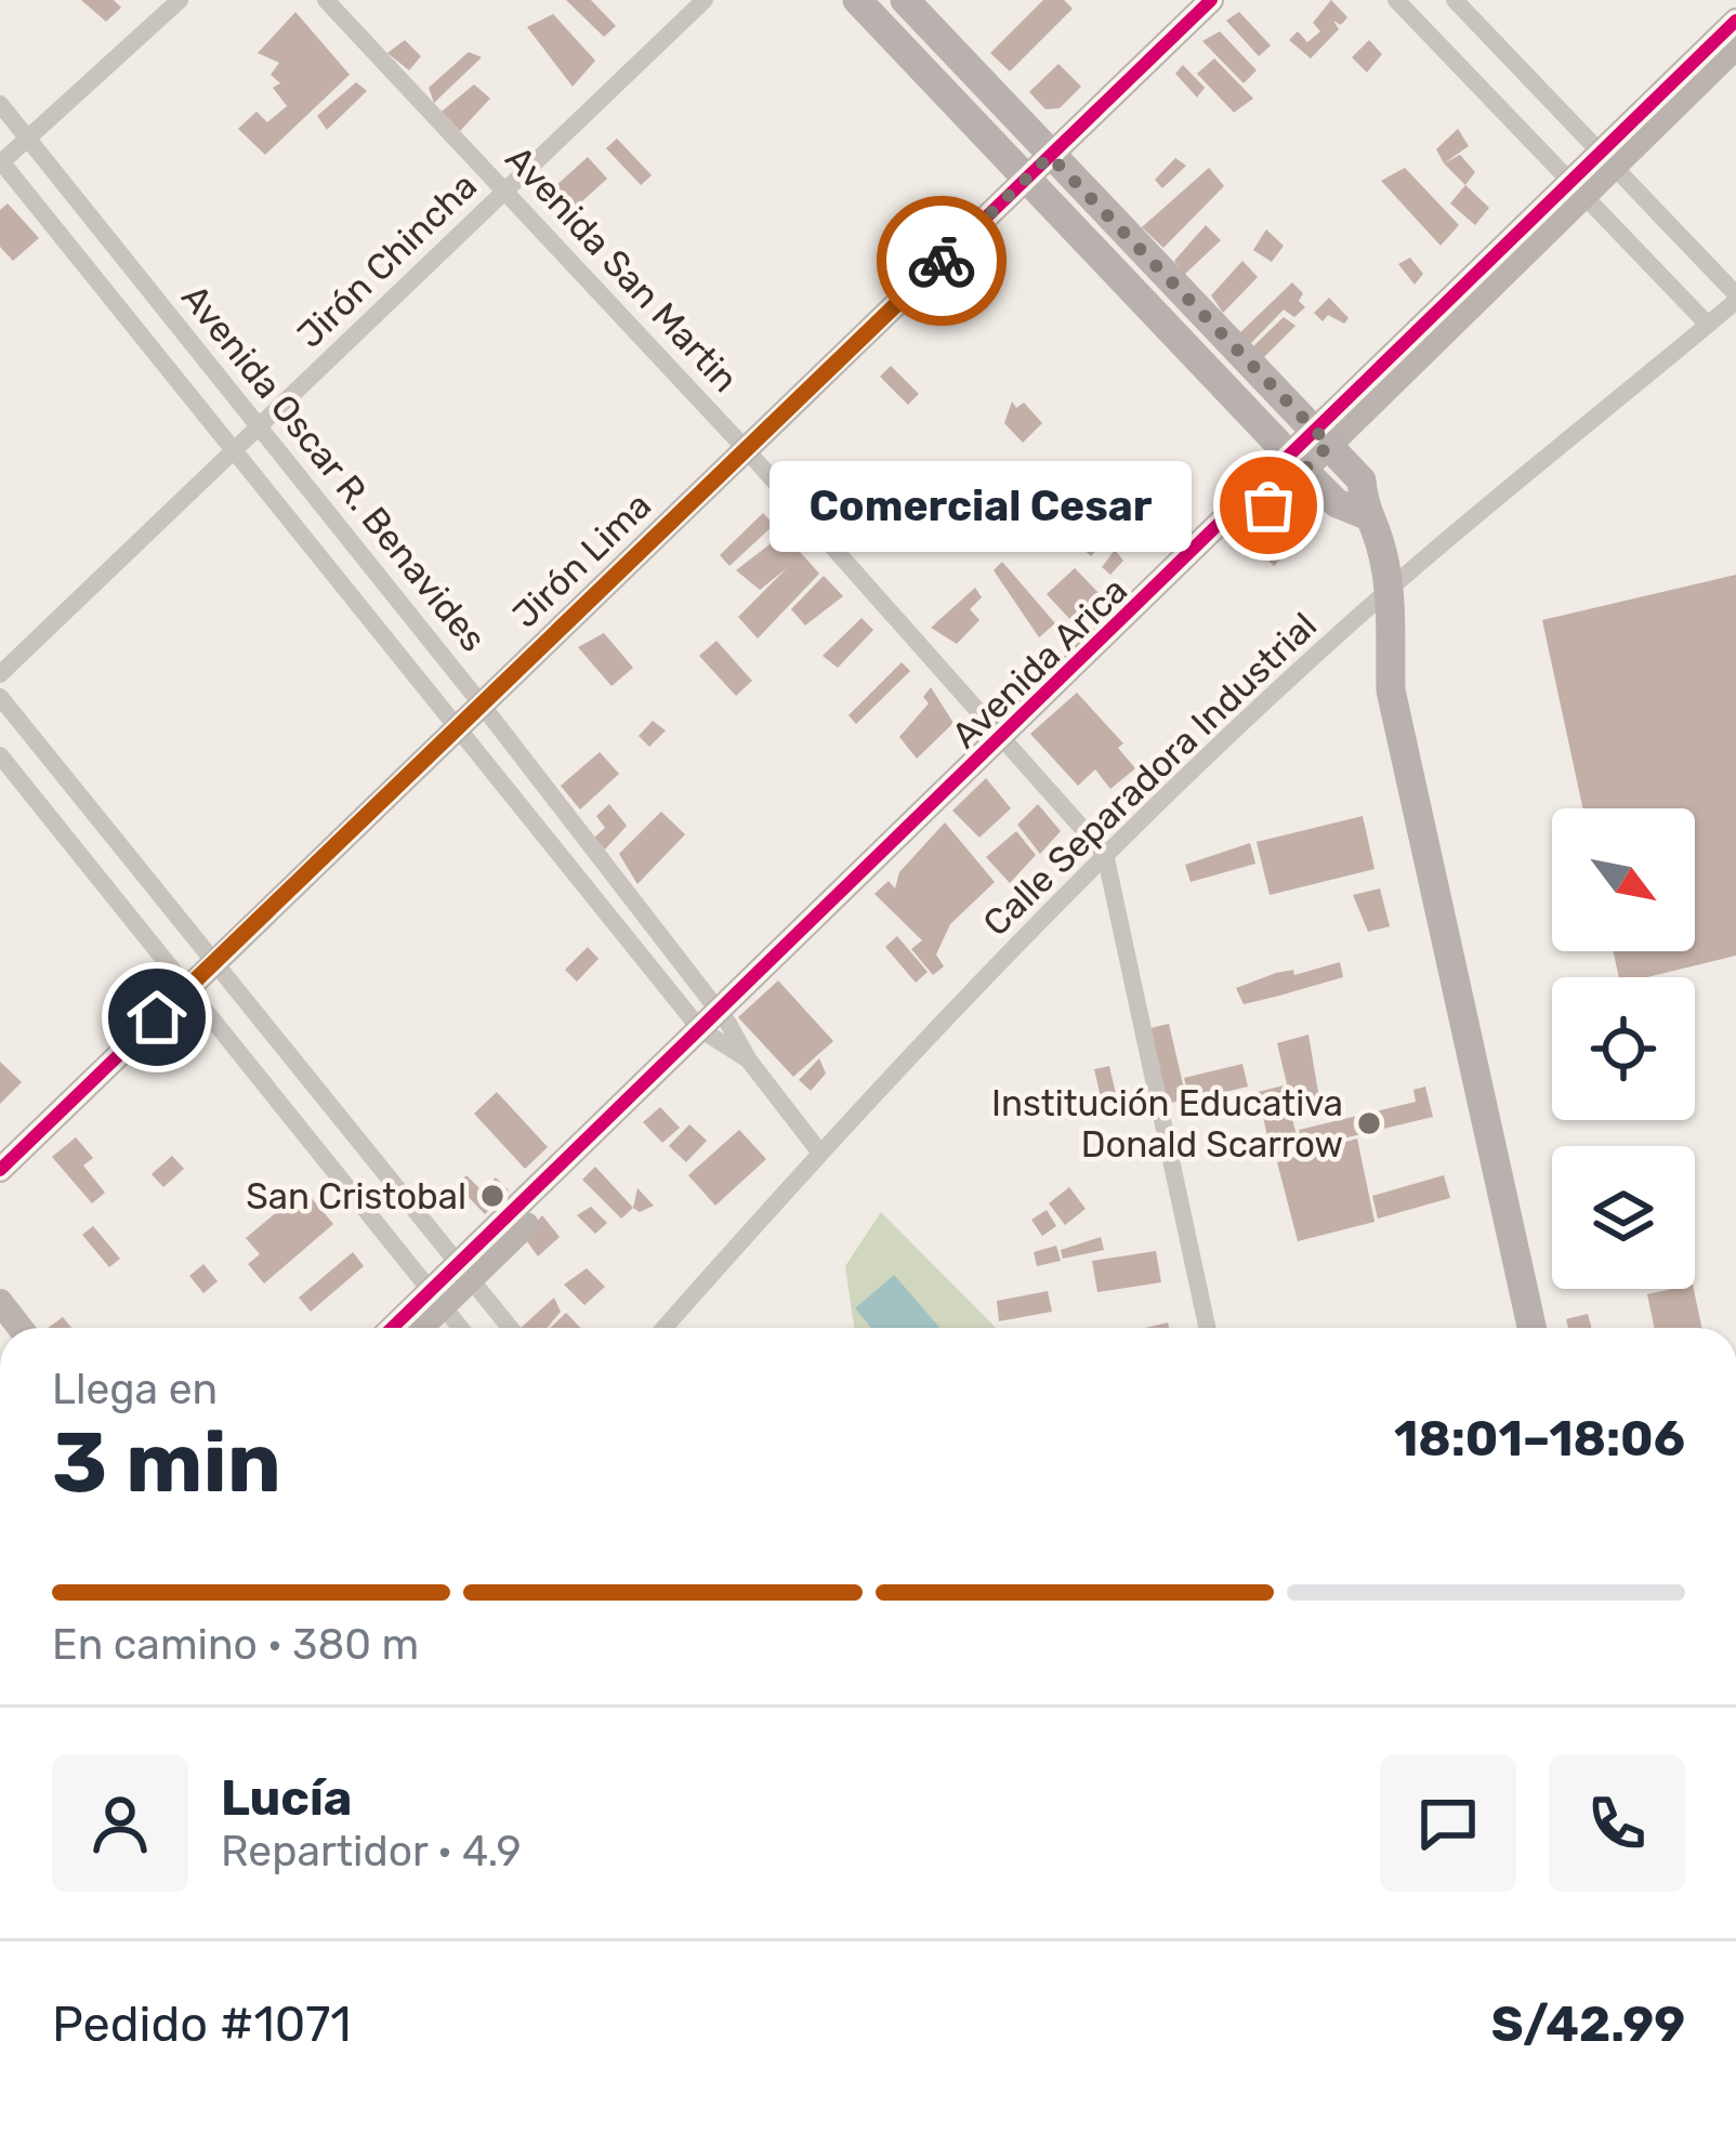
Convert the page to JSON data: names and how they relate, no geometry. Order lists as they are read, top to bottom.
{
  "streets": {
    "street": [
      "Jirón Chincha",
      "Avenida San Martin",
      "Avenida Oscar R. Benavides",
      "Jirón Lima",
      "Avenida Arica",
      "Calle Separadora Industrial"
    ]
  },
  "crossings": [
    ["Jirón Chincha", "Avenida San Martin"],
    ["Jirón Chincha", "Avenida Oscar R. Benavides"],
    ["Avenida San Martin", "Jirón Lima"],
    ["Avenida San Martin", "Avenida Arica"],
    ["Avenida San Martin", "Calle Separadora Industrial"],
    ["Avenida Oscar R. Benavides", "Jirón Lima"],
    ["Avenida Oscar R. Benavides", "Avenida Arica"],
    ["Avenida Oscar R. Benavides", "Calle Separadora Industrial"]
  ],
  "places": ["Comercial Cesar", "Institución Educativa Donald Scarrow", "San Cristobal"],
  "north": "bottom right",
  "page": {
    "bubble": "Comercial Cesar",
    "heading": ["3 min", "Llega en", "18:01–18:06"],
    "panel": [
      "Lucía",
      "Repartidor · 4.9",
      "Pedido #1071",
      "S/42.99"
    ],
    "bar": "En camino · 380 m"
  }
}
